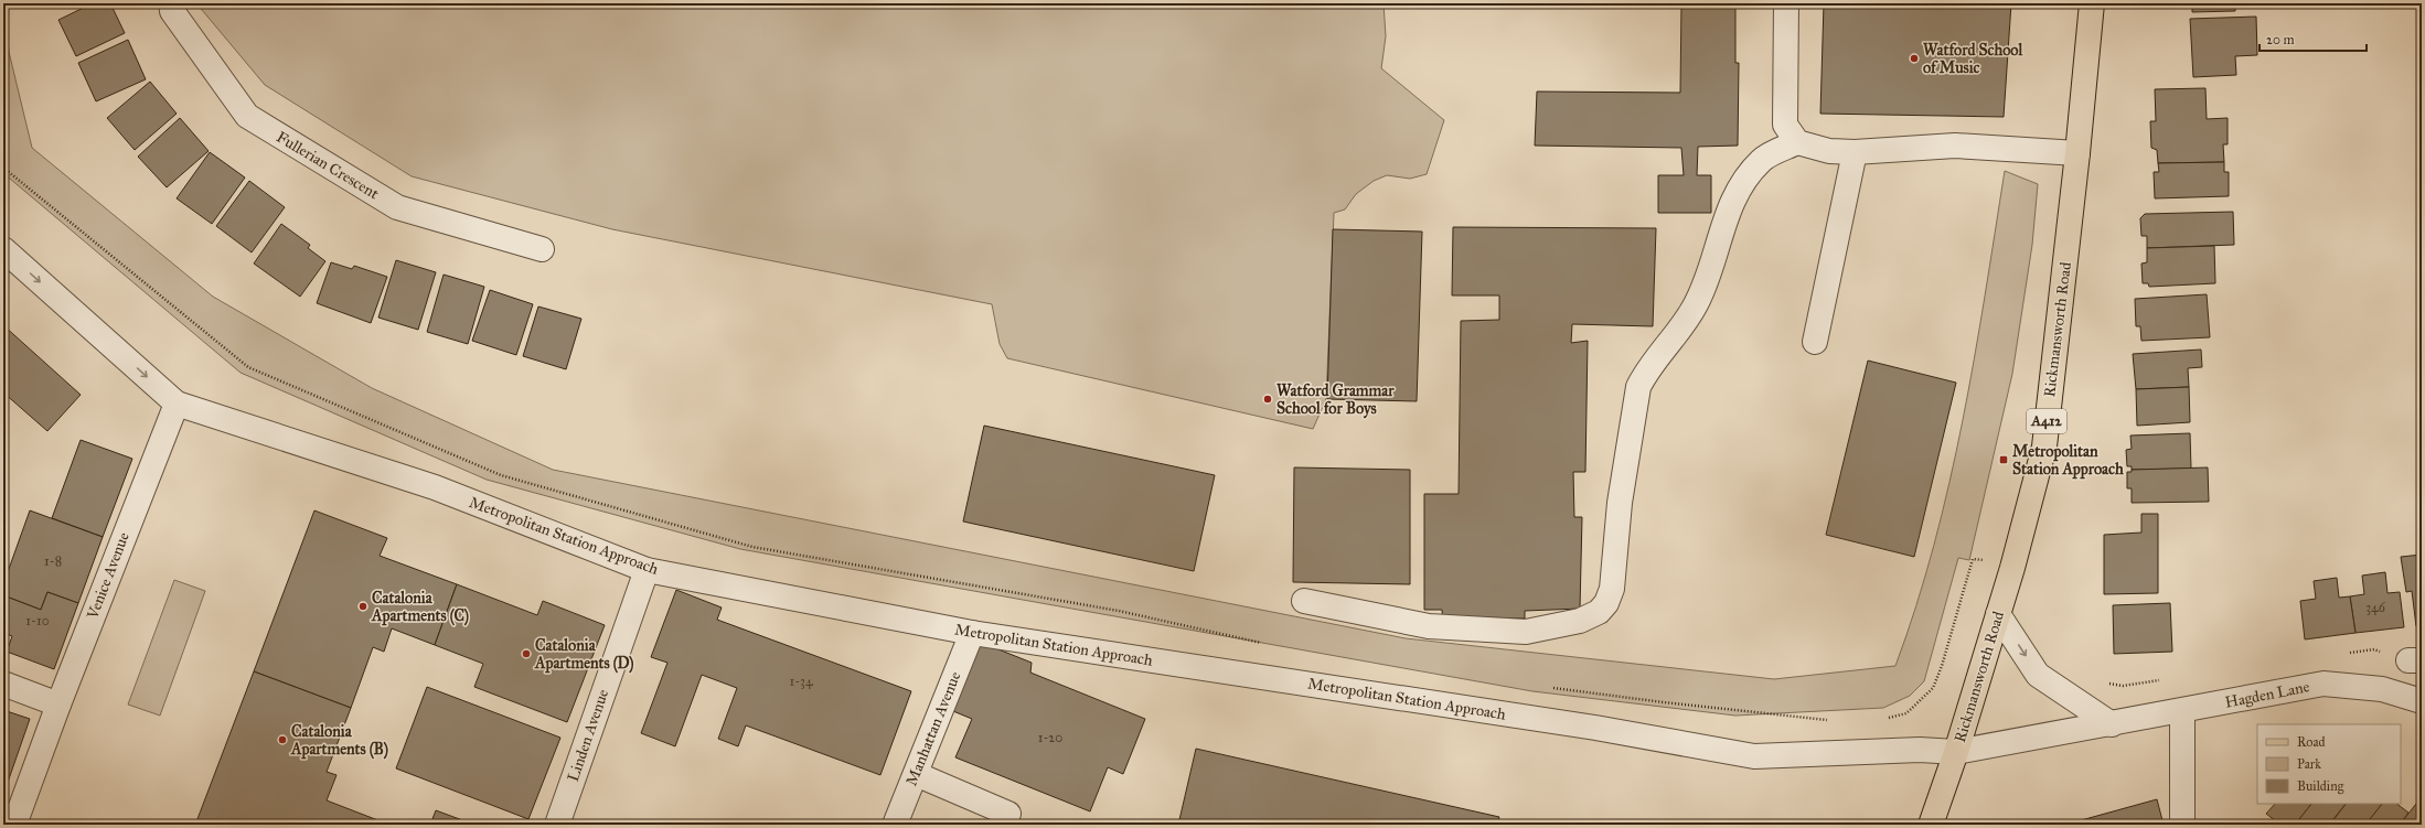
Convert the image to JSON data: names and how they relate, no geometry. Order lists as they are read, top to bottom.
{
  "streets": {
    "main road": ["Rickmansworth Road", "A412"],
    "street": [
      "Fullerian Crescent",
      "Metropolitan Station Approach",
      "Venice Avenue",
      "Hagden Lane",
      "Manhattan Avenue",
      "Linden Avenue"
    ]
  },
  "crossings": [
    ["Rickmansworth Road", "Metropolitan Station Approach"],
    ["Rickmansworth Road", "Hagden Lane"],
    ["Metropolitan Station Approach", "Venice Avenue"],
    ["Metropolitan Station Approach", "Hagden Lane"],
    ["Metropolitan Station Approach", "Manhattan Avenue"],
    ["Metropolitan Station Approach", "Linden Avenue"]
  ],
  "places": {
    "other": [
      "Watford School of Music",
      "Watford Grammar School for Boys",
      "Catalonia Apartments (C)",
      "Catalonia Apartments (D)",
      "Catalonia Apartments (B)"
    ],
    "transit": ["Metropolitan Station Approach"]
  },
  "house_numbers": [
    "1-8",
    "346",
    "1-10",
    "1-34",
    "1-20"
  ],
  "legend": ["Road", "Park", "Building"],
  "scale_bar": "20 m"
}
